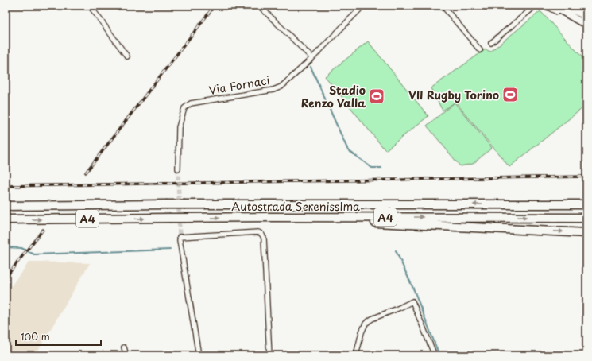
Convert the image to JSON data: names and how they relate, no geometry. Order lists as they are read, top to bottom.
{
  "streets": {
    "highway": ["Autostrada Serenissima", "A4"],
    "street": ["Via Fornaci"]
  },
  "places": {
    "sports": ["VII Rugby Torino", "Stadio Renzo Valla"]
  },
  "scale_bar": "100 m"
}
